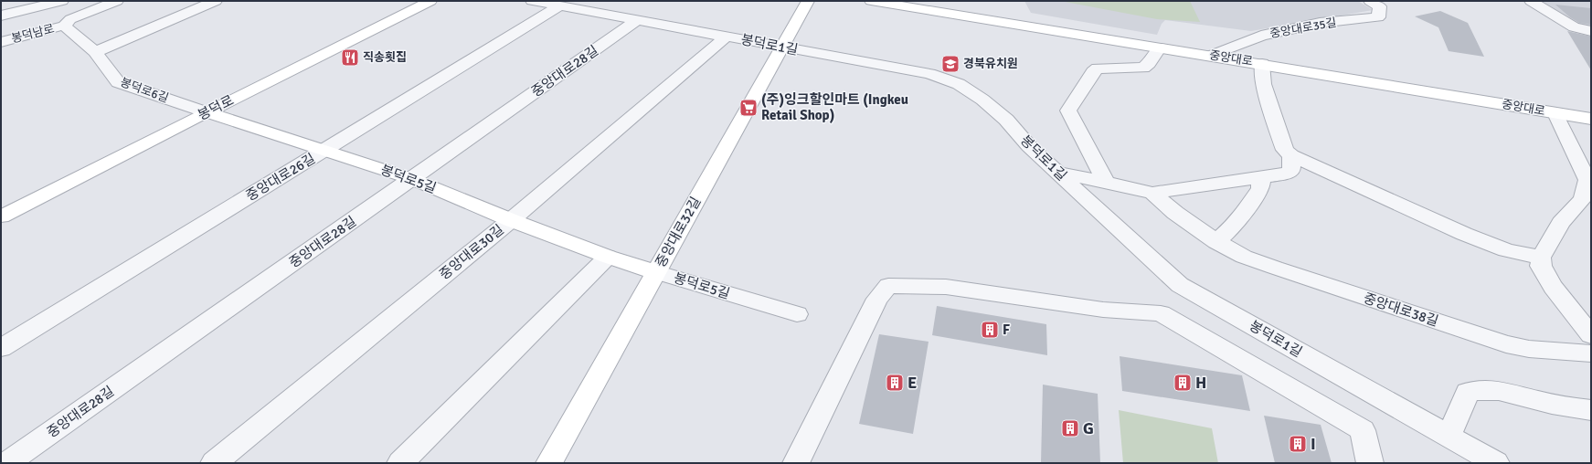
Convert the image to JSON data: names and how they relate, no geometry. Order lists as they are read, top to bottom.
{
  "streets": {
    "street": [
      "중앙대로35길",
      "봉덕남로",
      "봉덕로1길",
      "중앙대로",
      "중앙대로28길",
      "봉덕로6길",
      "봉덕로",
      "중앙대로26길",
      "봉덕로5길",
      "중앙대로32길",
      "중앙대로30길",
      "중앙대로38길"
    ]
  },
  "crossings": [
    ["중앙대로35길", "중앙대로"],
    ["봉덕남로", "봉덕로6길"],
    ["봉덕로1길", "중앙대로28길"],
    ["봉덕로1길", "중앙대로26길"],
    ["봉덕로1길", "중앙대로32길"],
    ["봉덕로1길", "중앙대로30길"],
    ["봉덕로1길", "중앙대로38길"],
    ["중앙대로28길", "봉덕로5길"],
    ["봉덕로6길", "봉덕로"],
    ["봉덕로6길", "봉덕로5길"],
    ["봉덕로", "봉덕로5길"],
    ["중앙대로26길", "봉덕로5길"],
    ["봉덕로5길", "중앙대로32길"],
    ["봉덕로5길", "중앙대로30길"]
  ],
  "places": {
    "restaurant": ["직송횟집"],
    "school or university": ["경북유치원"],
    "supermarket": ["(주)잉크할인마트 (Ingkeu Retail Shop)"],
    "building": [
      "F",
      "E",
      "H",
      "G",
      "I"
    ]
  }
}
